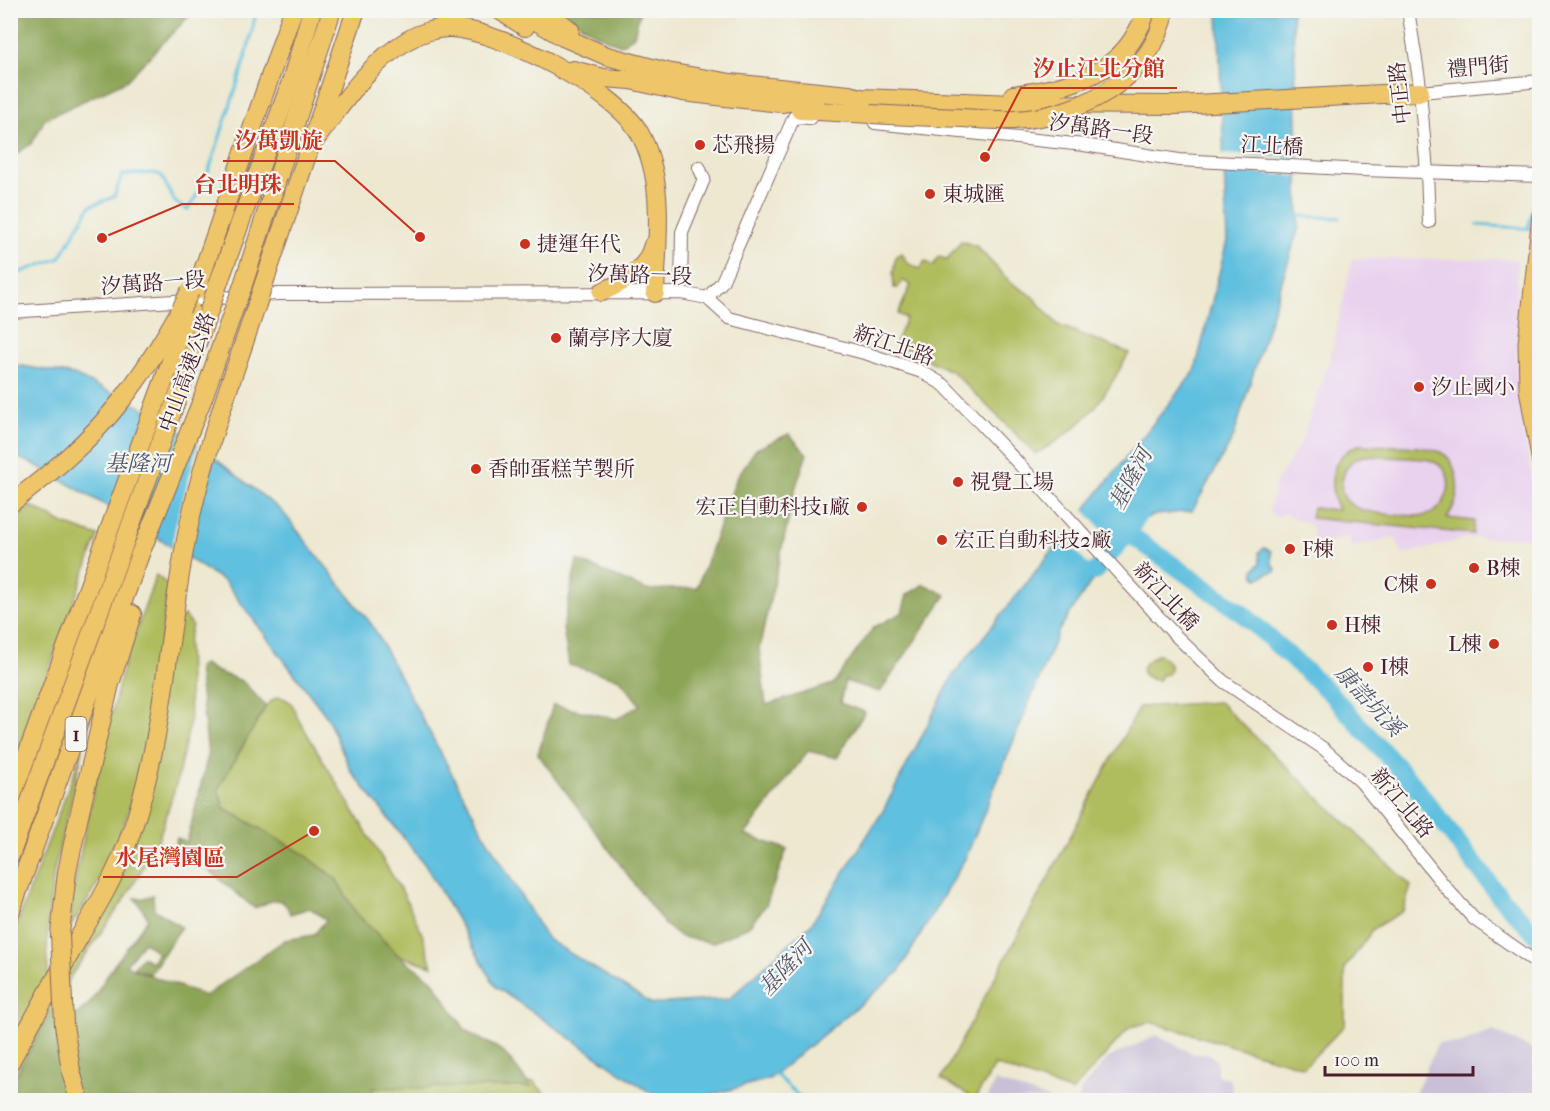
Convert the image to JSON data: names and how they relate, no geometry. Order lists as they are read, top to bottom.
{
  "streets": {
    "highway": ["中山高速公路", "1"],
    "street": [
      "禮門街",
      "中正路",
      "汐萬路一段",
      "江北橋",
      "新江北路",
      "新江北橋"
    ]
  },
  "crossings": [
    ["禮門街", "中正路"],
    ["中正路", "江北橋"],
    ["汐萬路一段", "江北橋"],
    ["汐萬路一段", "新江北路"],
    ["新江北路", "新江北橋"],
    ["中山高速公路", "1"]
  ],
  "water": ["基隆河", "康誥坑溪"],
  "places": [
    "芯飛揚",
    "汐止江北分館",
    "東城匯",
    "汐萬凱旋",
    "台北明珠",
    "捷運年代",
    "蘭亭序大廈",
    "汐止國小",
    "香帥蛋糕芋製所",
    "視覺工場",
    "宏正自動科技1廠",
    "宏正自動科技2廠",
    "F棟",
    "B棟",
    "C棟",
    "H棟",
    "L棟",
    "I棟",
    "水尾灣園區"
  ],
  "scale_bar": "100 m"
}
